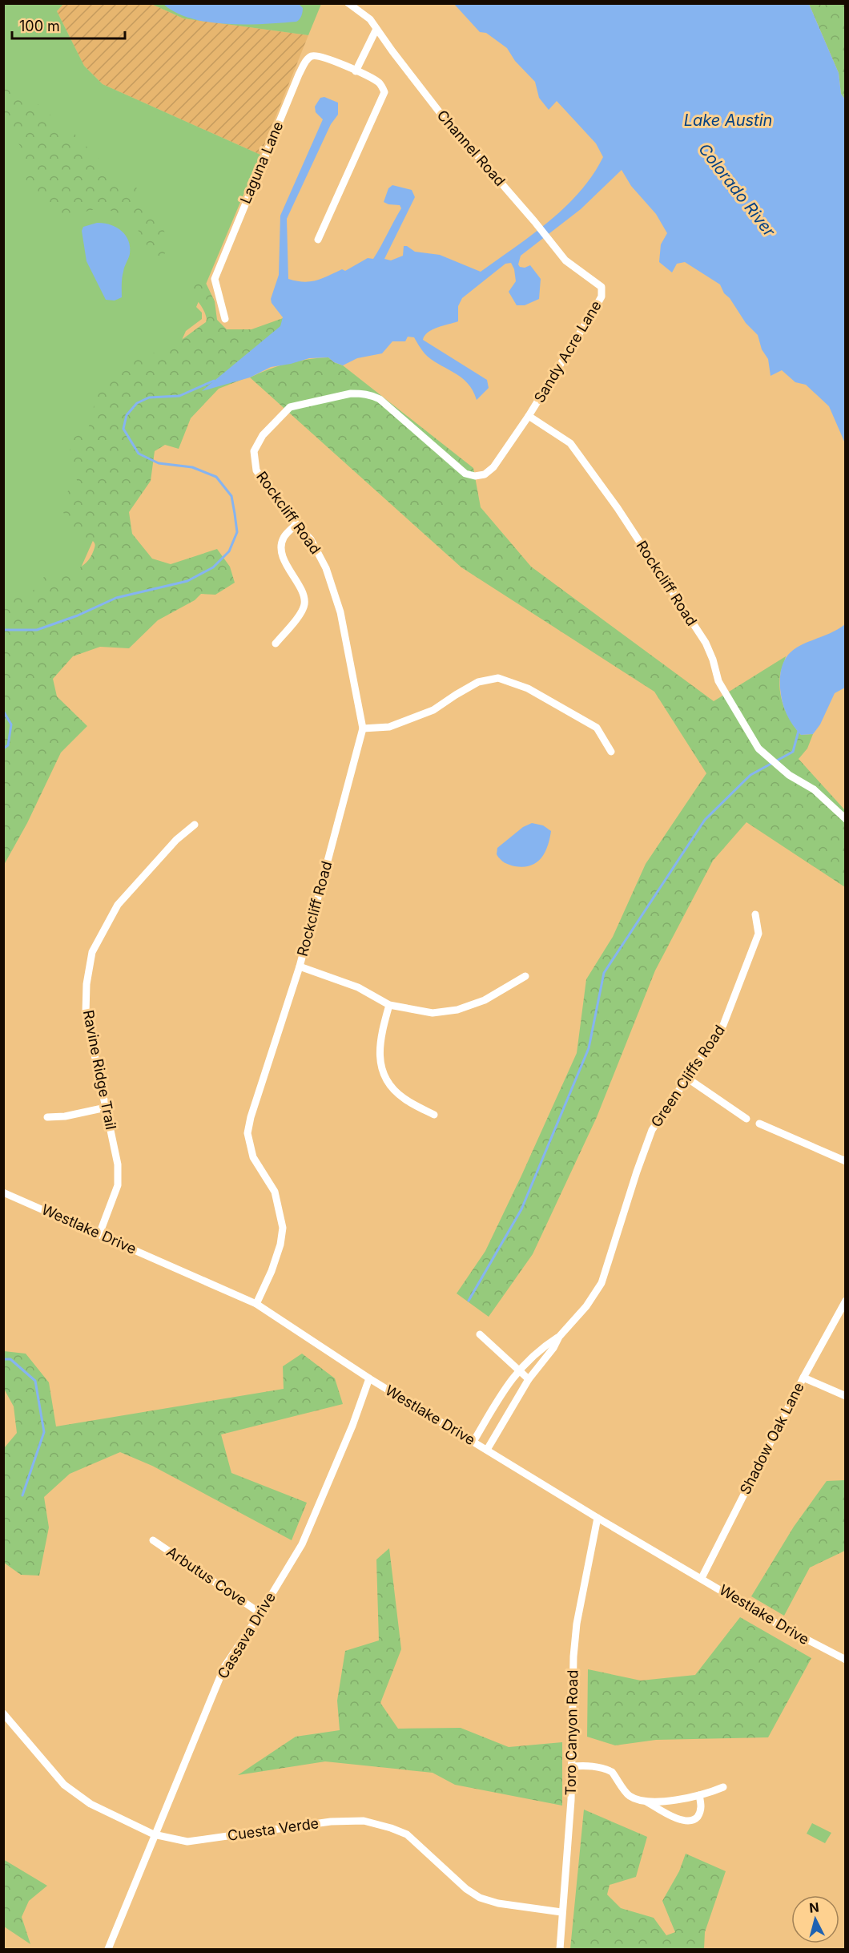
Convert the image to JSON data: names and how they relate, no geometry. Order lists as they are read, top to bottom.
{
  "streets": {
    "street": [
      "Channel Road",
      "Laguna Lane",
      "Sandy Acre Lane",
      "Rockcliff Road",
      "Ravine Ridge Trail",
      "Green Cliffs Road",
      "Westlake Drive",
      "Shadow Oak Lane",
      "Arbutus Cove",
      "Cassava Drive",
      "Toro Canyon Road",
      "Cuesta Verde"
    ]
  },
  "crossings": [
    ["Channel Road", "Sandy Acre Lane"],
    ["Sandy Acre Lane", "Rockcliff Road"],
    ["Rockcliff Road", "Westlake Drive"],
    ["Ravine Ridge Trail", "Westlake Drive"],
    ["Green Cliffs Road", "Westlake Drive"],
    ["Westlake Drive", "Shadow Oak Lane"],
    ["Westlake Drive", "Cassava Drive"],
    ["Westlake Drive", "Toro Canyon Road"],
    ["Arbutus Cove", "Cassava Drive"],
    ["Cassava Drive", "Cuesta Verde"],
    ["Toro Canyon Road", "Cuesta Verde"]
  ],
  "water": ["Lake Austin", "Colorado River"],
  "scale_bar": "100 m",
  "north": "top"
}
